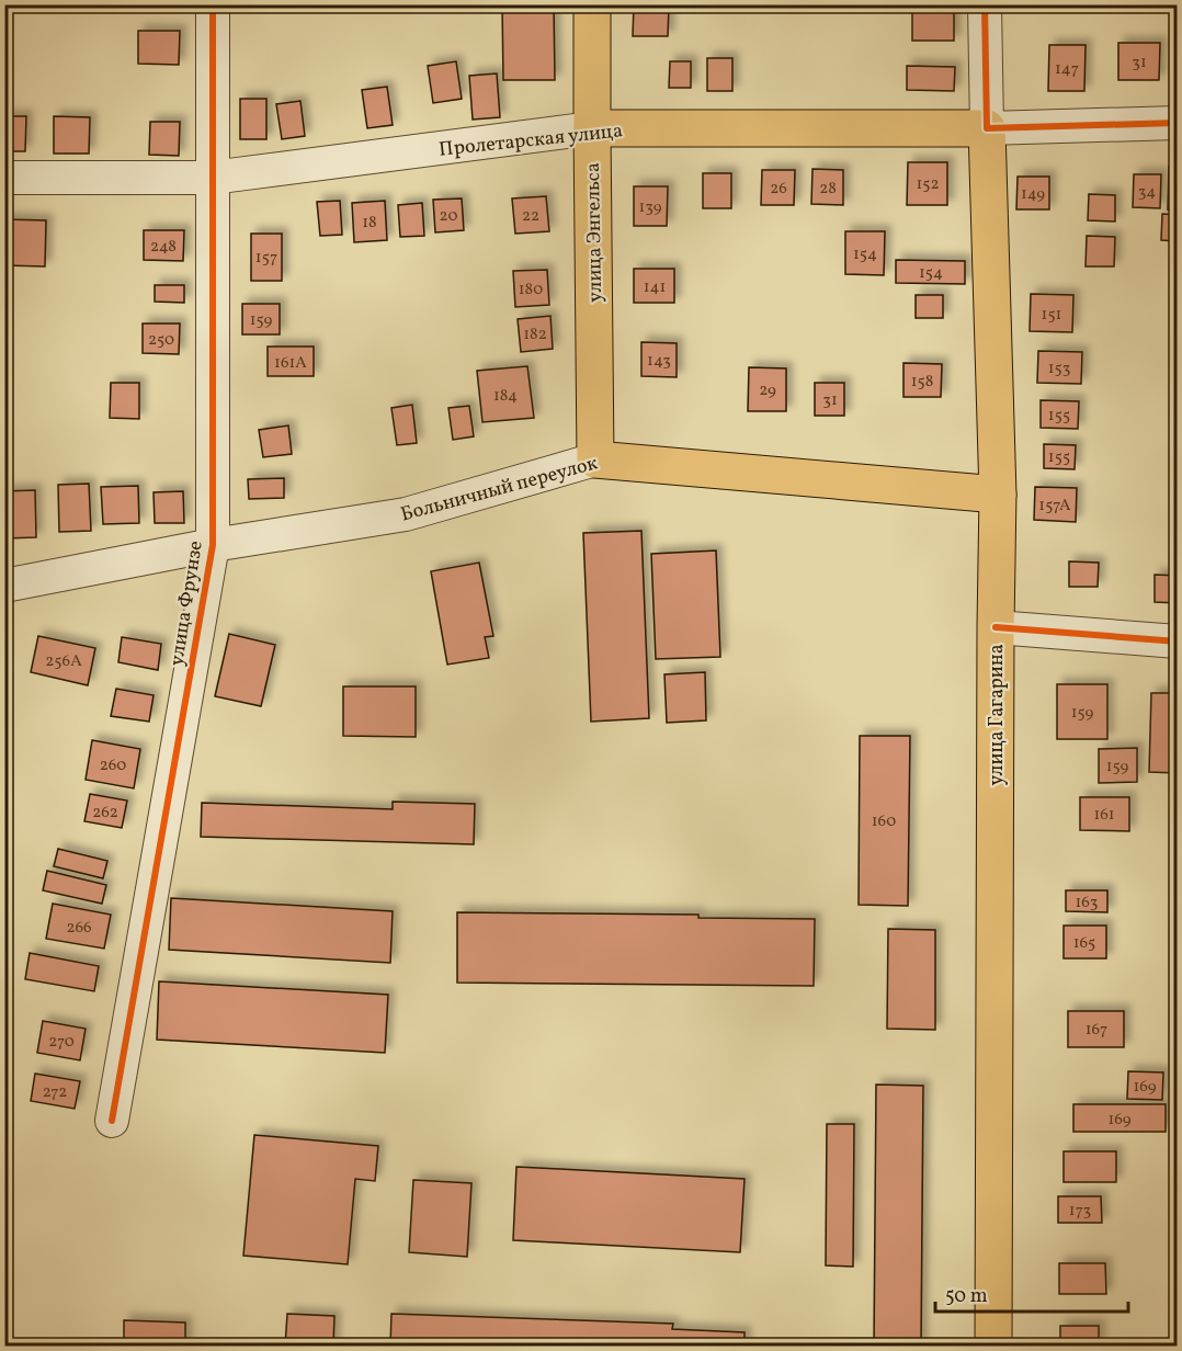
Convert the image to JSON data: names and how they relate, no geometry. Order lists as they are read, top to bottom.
{
  "streets": {
    "main road": [
      "Пролетарская улица",
      "улица Энгельса",
      "Больничный переулок",
      "улица Гагарина"
    ],
    "street": ["улица Фрунзе"]
  },
  "crossings": [
    ["Пролетарская улица", "улица Энгельса"],
    ["Пролетарская улица", "улица Фрунзе"],
    ["Пролетарская улица", "улица Гагарина"],
    ["улица Энгельса", "Больничный переулок"],
    ["Больничный переулок", "улица Фрунзе"],
    ["Больничный переулок", "улица Гагарина"]
  ],
  "house_numbers": [
    "31",
    "147",
    "152",
    "26",
    "28",
    "34",
    "149",
    "139",
    "20",
    "22",
    "18",
    "248",
    "154",
    "157",
    "154",
    "141",
    "180",
    "151",
    "159",
    "182",
    "250",
    "143",
    "161А",
    "153",
    "158",
    "29",
    "184",
    "31",
    "155",
    "155",
    "157А",
    "256А",
    "159",
    "260",
    "159",
    "262",
    "161",
    "160",
    "163",
    "266",
    "165",
    "167",
    "270",
    "169",
    "272",
    "169",
    "173"
  ],
  "scale_bar": "50 m"
}
